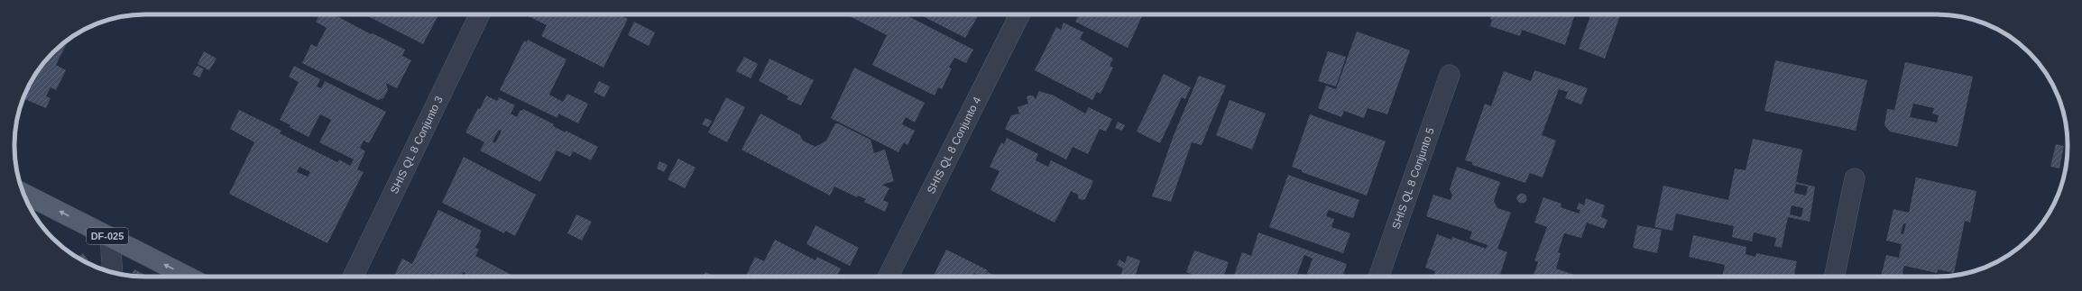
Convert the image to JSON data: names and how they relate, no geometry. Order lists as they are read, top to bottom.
{
  "streets": {
    "main road": ["DF-025"],
    "street": ["SHIS QL 8 Conjunto 3", "SHIS QL 8 Conjunto 4", "SHIS QL 8 Conjunto 5"]
  }
}
